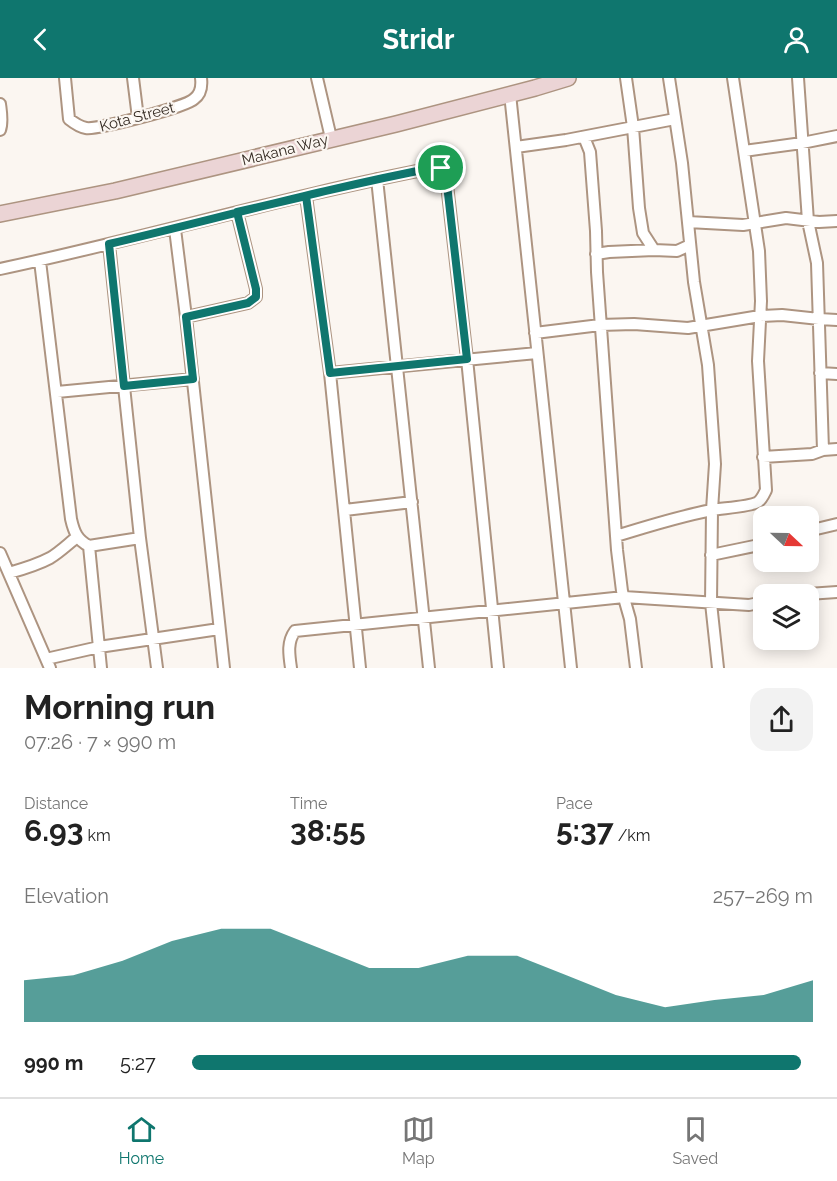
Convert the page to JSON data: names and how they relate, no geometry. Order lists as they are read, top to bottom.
{
  "streets": {
    "street": ["Kota Street", "Makana Way"]
  },
  "north": "right",
  "page": {
    "header": "Stridr",
    "heading": ["Morning run", "07:26 · 7 × 990 m"],
    "stats": [
      ["Distance", "6.93 km"],
      ["Time", "38:55"],
      ["Pace", "5:37 /km"]
    ],
    "chart": ["Elevation", "257–269 m"],
    "list": [
      {
        "name": "990 m",
        "note": "5:27"
      }
    ],
    "tabs": ["Home", "Map", "Saved"]
  }
}
